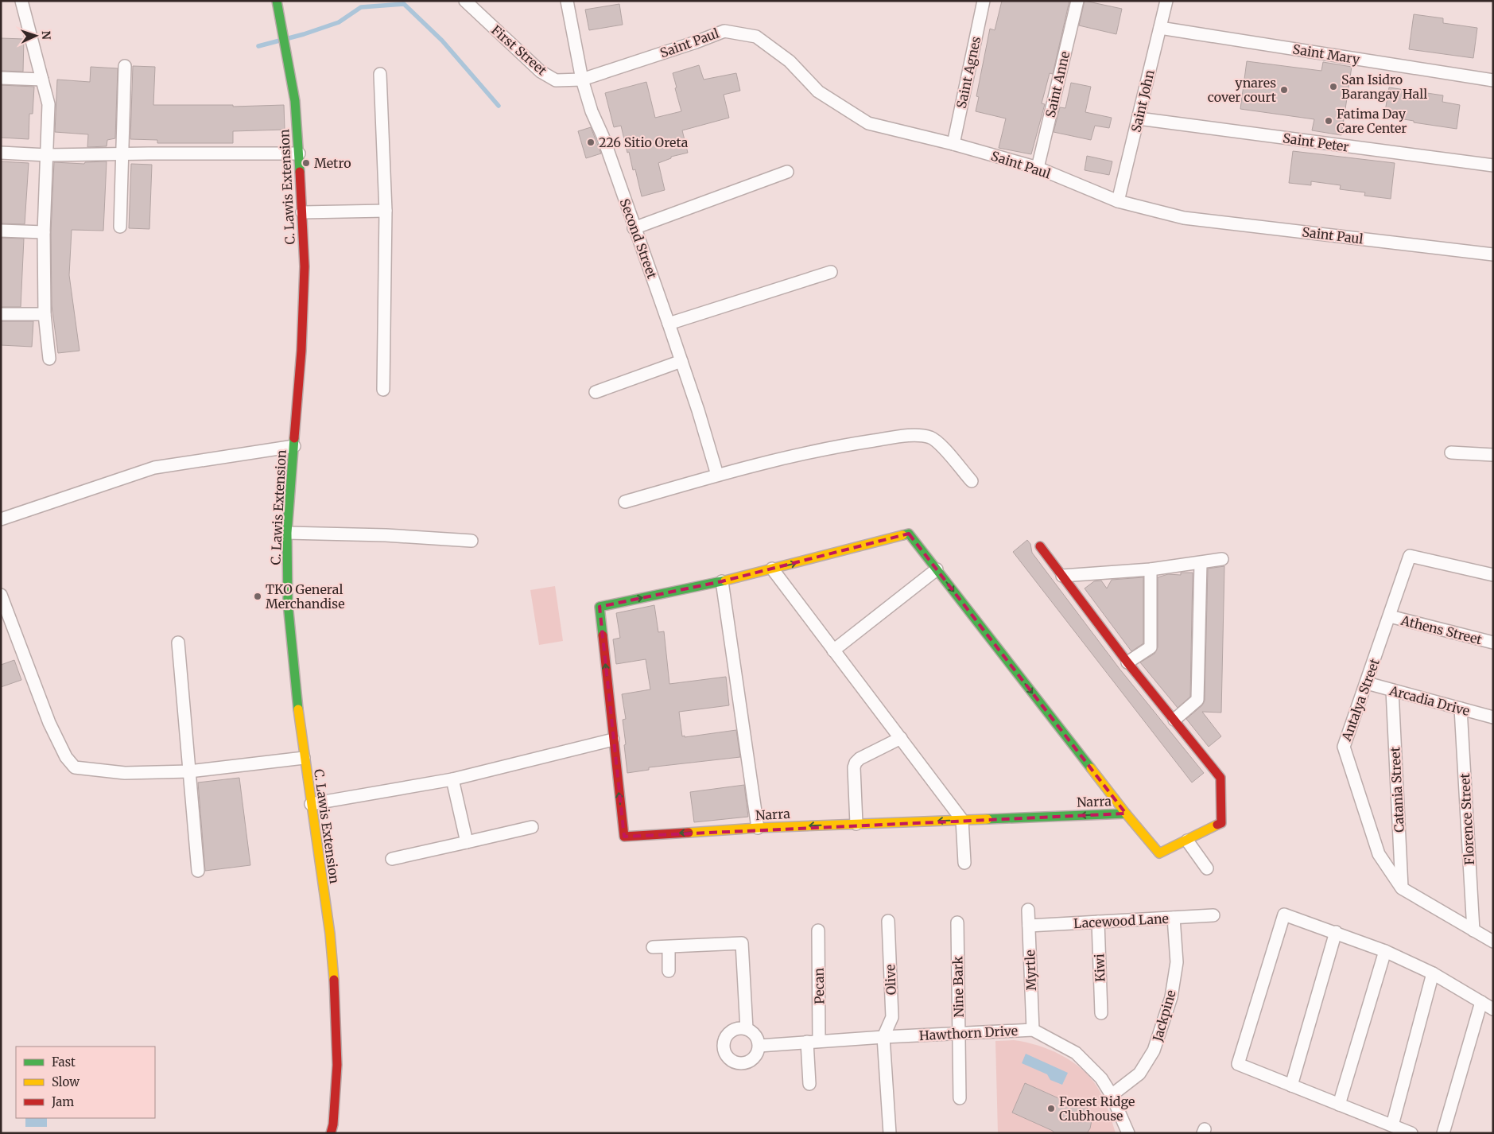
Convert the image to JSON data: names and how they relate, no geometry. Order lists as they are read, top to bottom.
{
  "streets": {
    "street": [
      "Saint Paul",
      "First Street",
      "Saint Mary",
      "Saint Agnes",
      "Saint Anne",
      "Saint John",
      "Saint Peter",
      "C. Lawis Extension",
      "Second Street",
      "Athens Street",
      "Antalya Street",
      "Arcadia Drive",
      "Catania Street",
      "Narra",
      "Florence Street",
      "Lacewood Lane",
      "Kiwi",
      "Myrtle",
      "Olive",
      "Pecan",
      "Nine Bark",
      "Jackpine",
      "Hawthorn Drive"
    ]
  },
  "crossings": [
    ["Saint Paul", "First Street"],
    ["Saint Paul", "Saint Agnes"],
    ["Saint Paul", "Saint Anne"],
    ["Saint Paul", "Saint John"],
    ["Saint Paul", "Second Street"],
    ["First Street", "Second Street"],
    ["Saint Mary", "Saint John"],
    ["Saint John", "Saint Peter"],
    ["Athens Street", "Antalya Street"],
    ["Antalya Street", "Arcadia Drive"],
    ["Antalya Street", "Catania Street"],
    ["Antalya Street", "Florence Street"],
    ["Arcadia Drive", "Catania Street"],
    ["Arcadia Drive", "Florence Street"],
    ["Lacewood Lane", "Kiwi"],
    ["Lacewood Lane", "Myrtle"],
    ["Lacewood Lane", "Jackpine"],
    ["Myrtle", "Hawthorn Drive"],
    ["Olive", "Hawthorn Drive"],
    ["Pecan", "Hawthorn Drive"],
    ["Nine Bark", "Hawthorn Drive"],
    ["Jackpine", "Hawthorn Drive"]
  ],
  "places": [
    "San Isidro Barangay Hall",
    "ynares cover court",
    "Fatima Day Care Center",
    "226 Sitio Oreta",
    "Metro",
    "TKO General Merchandise",
    "Forest Ridge Clubhouse"
  ],
  "legend": ["Fast", "Slow", "Jam"],
  "north": "right"
}
